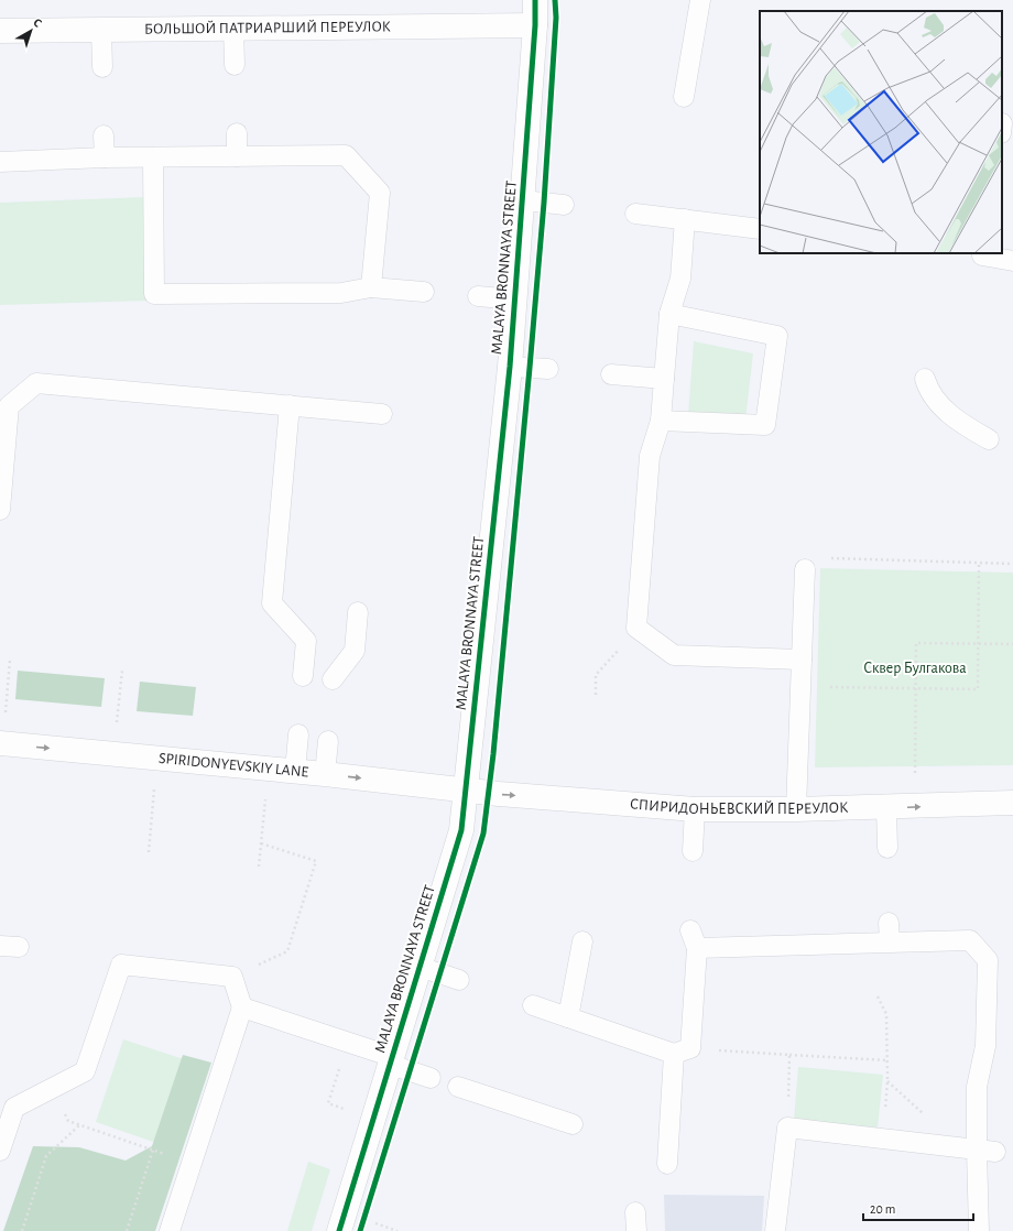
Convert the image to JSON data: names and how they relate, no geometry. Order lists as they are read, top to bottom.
{
  "streets": {
    "street": [
      "БОЛЬШОЙ ПАТРИАРШИЙ ПЕРЕУЛОК",
      "MALAYA BRONNAYA STREET",
      "SPIRIDONYEVSKIY LANE",
      "СПИРИДОНЬЕВСКИЙ ПЕРЕУЛОК"
    ]
  },
  "crossings": [
    ["БОЛЬШОЙ ПАТРИАРШИЙ ПЕРЕУЛОК", "MALAYA BRONNAYA STREET"],
    ["MALAYA BRONNAYA STREET", "SPIRIDONYEVSKIY LANE"],
    ["MALAYA BRONNAYA STREET", "СПИРИДОНЬЕВСКИЙ ПЕРЕУЛОК"],
    ["SPIRIDONYEVSKIY LANE", "СПИРИДОНЬЕВСКИЙ ПЕРЕУЛОК"]
  ],
  "one_way": ["SPIRIDONYEVSKIY LANE", "СПИРИДОНЬЕВСКИЙ ПЕРЕУЛОК"],
  "parks": ["Сквер Булгакова"],
  "scale_bar": "20 m",
  "north": "top right"
}
